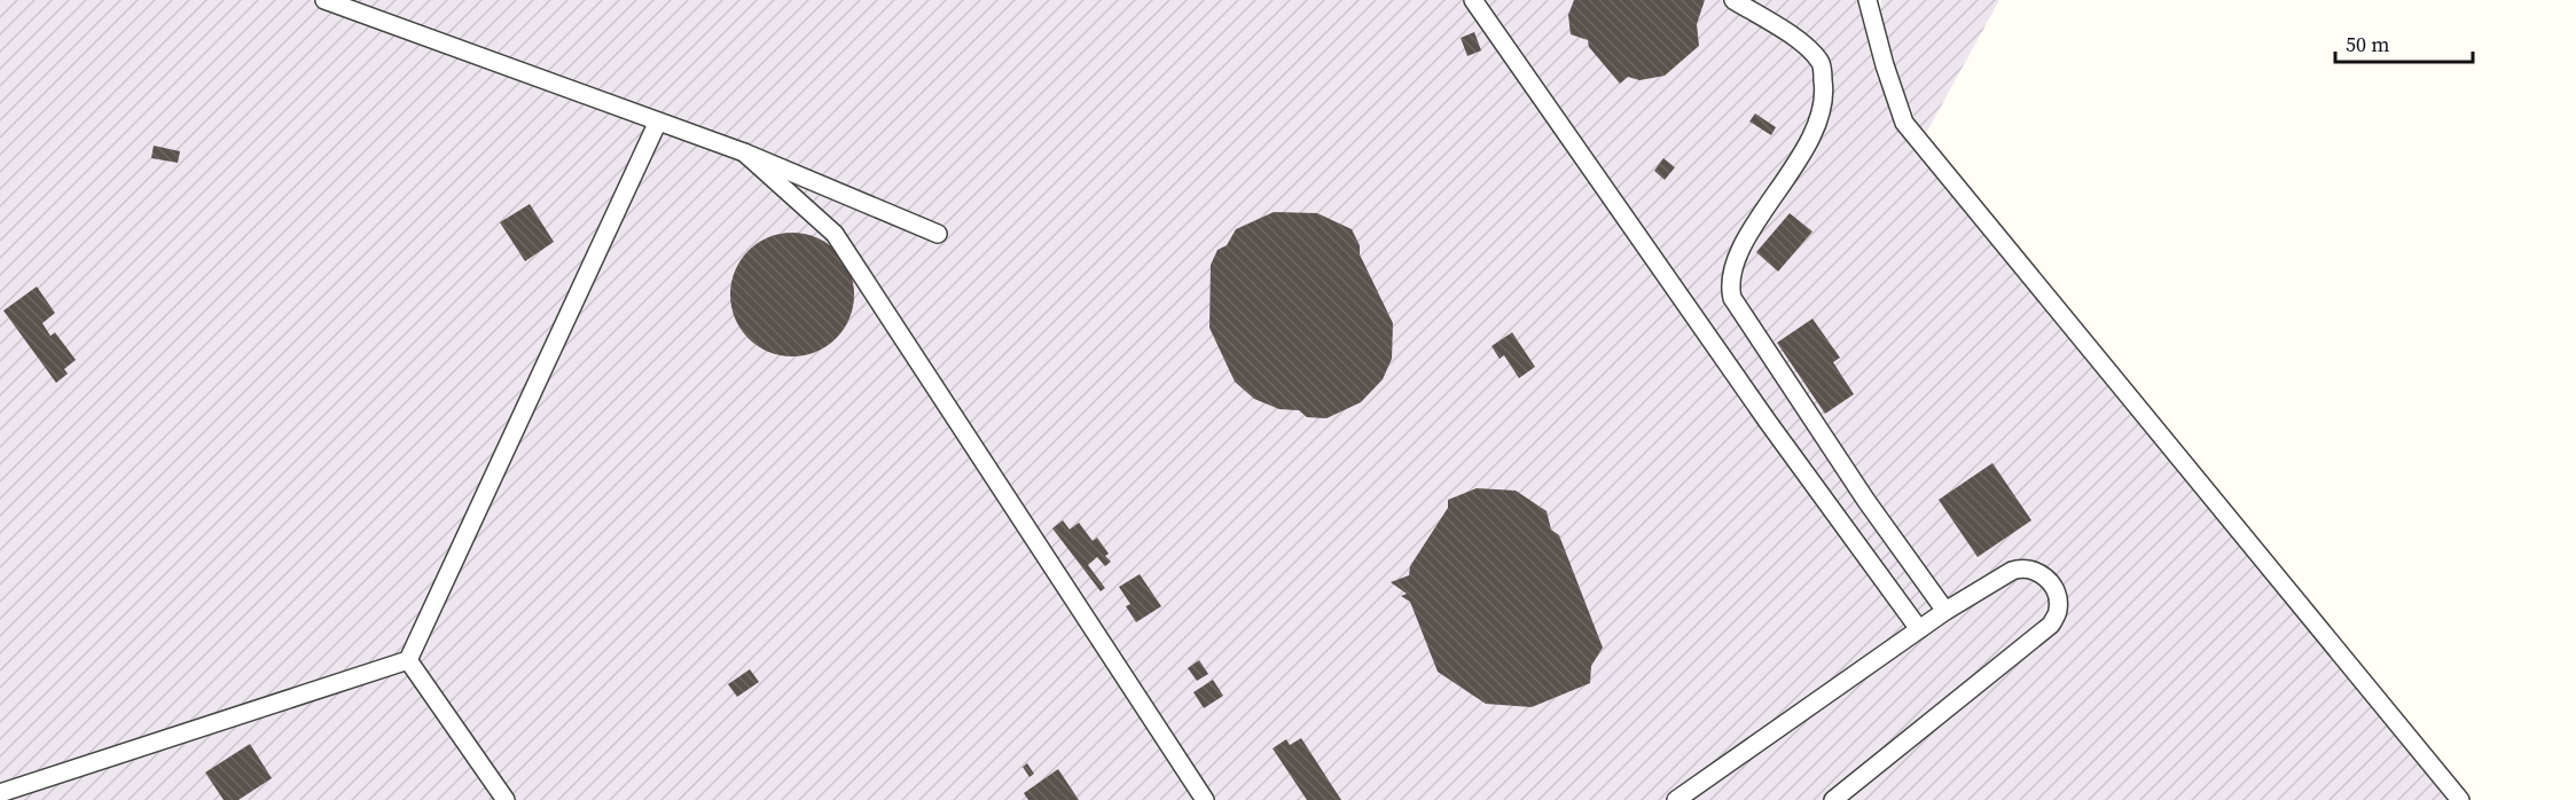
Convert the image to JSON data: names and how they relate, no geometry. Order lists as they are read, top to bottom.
{
  "scale_bar": "50 m"
}
